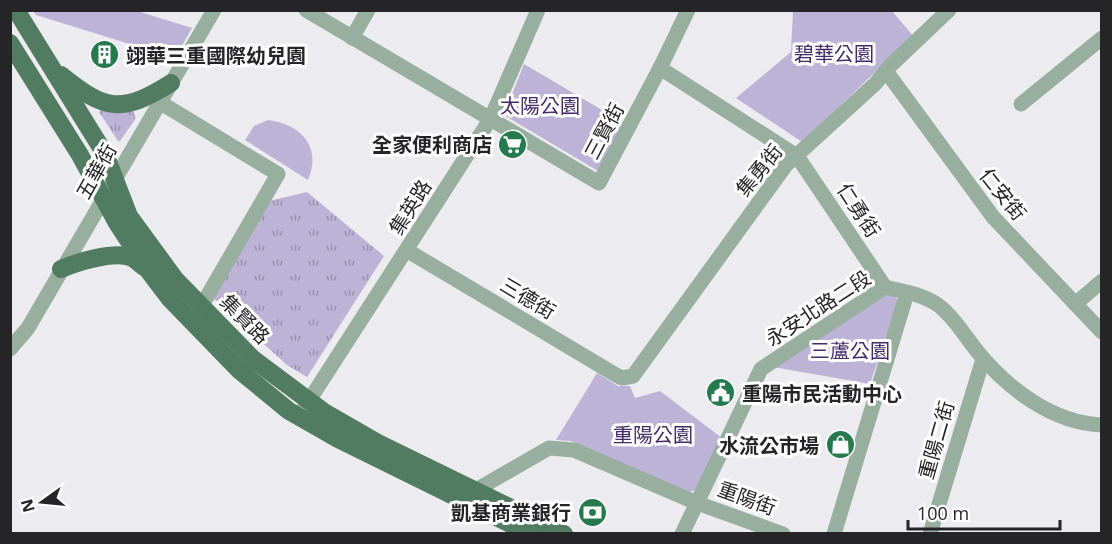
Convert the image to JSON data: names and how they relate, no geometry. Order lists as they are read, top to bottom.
{
  "streets": {
    "main road": ["集賢路"],
    "street": [
      "三賢街",
      "集勇街",
      "五華街",
      "仁安街",
      "集英路",
      "仁勇街",
      "三德街",
      "永安北路二段",
      "重陽二街",
      "重陽街"
    ]
  },
  "crossings": [
    ["三賢街", "集英路"],
    ["集勇街", "仁安街"],
    ["集勇街", "仁勇街"],
    ["集勇街", "三德街"],
    ["五華街", "集賢路"],
    ["集英路", "三德街"],
    ["集英路", "集賢路"],
    ["仁勇街", "永安北路二段"],
    ["永安北路二段", "重陽二街"],
    ["永安北路二段", "重陽街"],
    ["集賢路", "重陽街"]
  ],
  "parks": [
    "碧華公園",
    "太陽公園",
    "三蘆公園",
    "重陽公園"
  ],
  "places": {
    "building": ["翊華三重國際幼兒園"],
    "supermarket": ["全家便利商店"],
    "public building": ["重陽市民活動中心"],
    "shop": ["水流公市場"],
    "bank": ["凱基商業銀行"]
  },
  "scale_bar": "100 m",
  "north": "left"
}
